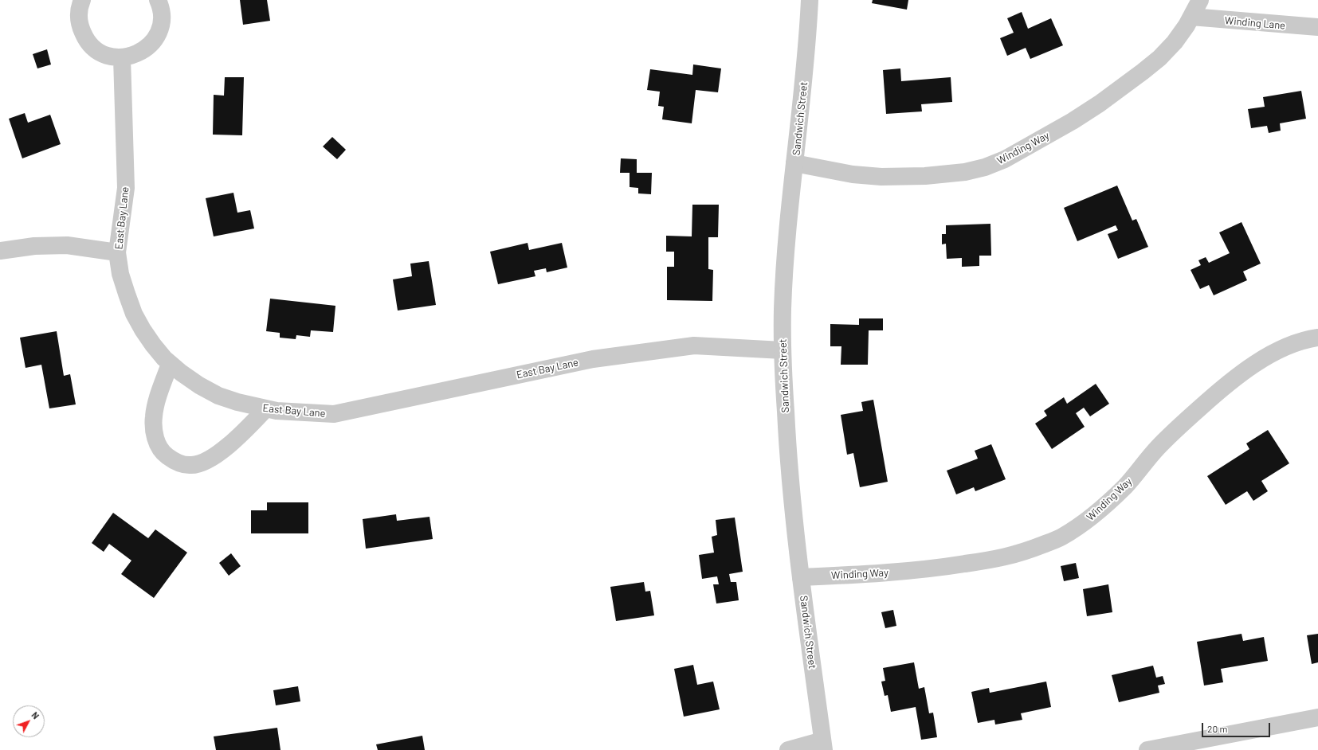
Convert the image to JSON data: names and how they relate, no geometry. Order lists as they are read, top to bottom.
{
  "streets": {
    "street": [
      "Winding Lane",
      "Sandwich Street",
      "Winding Way",
      "East Bay Lane"
    ]
  },
  "crossings": [
    ["Winding Lane", "Winding Way"],
    ["Sandwich Street", "Winding Way"],
    ["Sandwich Street", "East Bay Lane"]
  ],
  "scale_bar": "20 m",
  "north": "top right"
}
